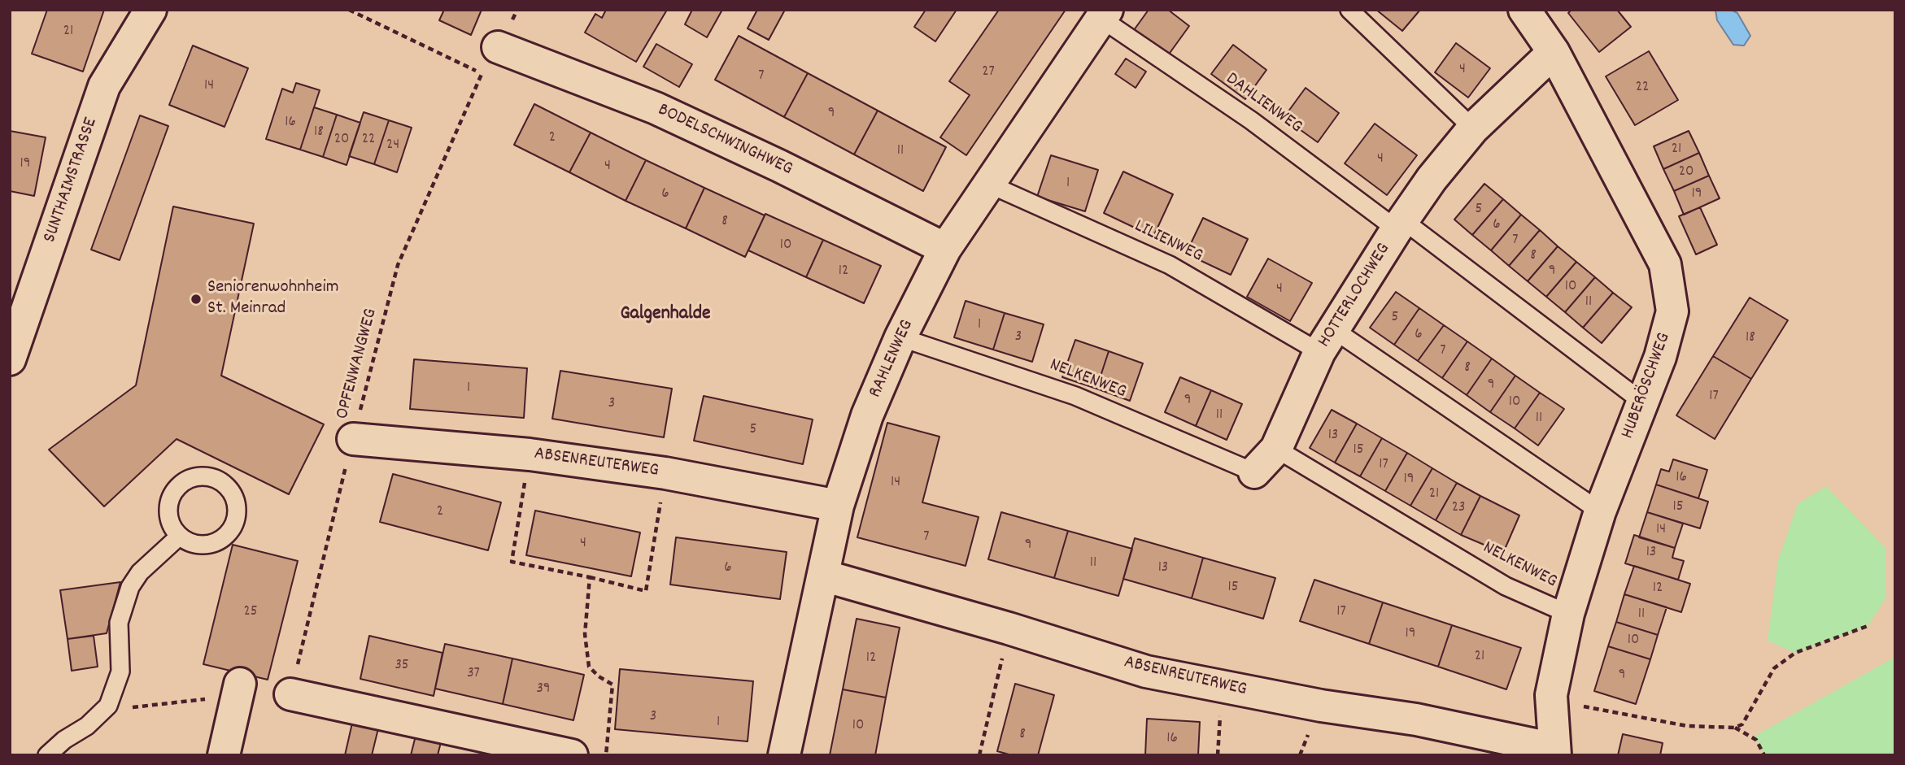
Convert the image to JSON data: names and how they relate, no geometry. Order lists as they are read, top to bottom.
{
  "streets": {
    "street": [
      "BODELSCHWINGHWEG",
      "SUNTHAIMSTRASSE",
      "HOTTERLOCHWEG",
      "RAHLENWEG",
      "HUBERÖSCHWEG",
      "ABSENREUTERWEG"
    ],
    "lane": ["DAHLIENWEG", "LILIENWEG", "NELKENWEG"],
    "path": ["OPFENWANGWEG"]
  },
  "crossings": [
    ["DAHLIENWEG", "HOTTERLOCHWEG"],
    ["DAHLIENWEG", "RAHLENWEG"],
    ["DAHLIENWEG", "HUBERÖSCHWEG"],
    ["BODELSCHWINGHWEG", "RAHLENWEG"],
    ["BODELSCHWINGHWEG", "OPFENWANGWEG"],
    ["LILIENWEG", "HOTTERLOCHWEG"],
    ["LILIENWEG", "RAHLENWEG"],
    ["LILIENWEG", "HUBERÖSCHWEG"],
    ["HOTTERLOCHWEG", "NELKENWEG"],
    ["HOTTERLOCHWEG", "HUBERÖSCHWEG"],
    ["RAHLENWEG", "NELKENWEG"],
    ["RAHLENWEG", "ABSENREUTERWEG"],
    ["OPFENWANGWEG", "ABSENREUTERWEG"],
    ["NELKENWEG", "HUBERÖSCHWEG"],
    ["HUBERÖSCHWEG", "ABSENREUTERWEG"]
  ],
  "districts": ["Galgenhalde"],
  "places": ["Seniorenwohnheim St. Meinrad"],
  "house_numbers": [
    "21",
    "4",
    "27",
    "7",
    "14",
    "22",
    "9",
    "16",
    "18",
    "2",
    "20",
    "22",
    "24",
    "21",
    "11",
    "4",
    "19",
    "4",
    "20",
    "1",
    "6",
    "19",
    "5",
    "8",
    "6",
    "7",
    "10",
    "8",
    "12",
    "9",
    "10",
    "4",
    "11",
    "5",
    "1",
    "6",
    "3",
    "18",
    "7",
    "8",
    "9",
    "1",
    "17",
    "9",
    "10",
    "3",
    "11",
    "11",
    "5",
    "13",
    "15",
    "17",
    "16",
    "19",
    "14",
    "21",
    "15",
    "23",
    "2",
    "14",
    "7",
    "4",
    "9",
    "13",
    "11",
    "6",
    "13",
    "15",
    "12",
    "25",
    "17",
    "11",
    "19",
    "10",
    "21",
    "12",
    "35",
    "37",
    "9",
    "39",
    "3",
    "1",
    "10",
    "8",
    "16"
  ]
}
